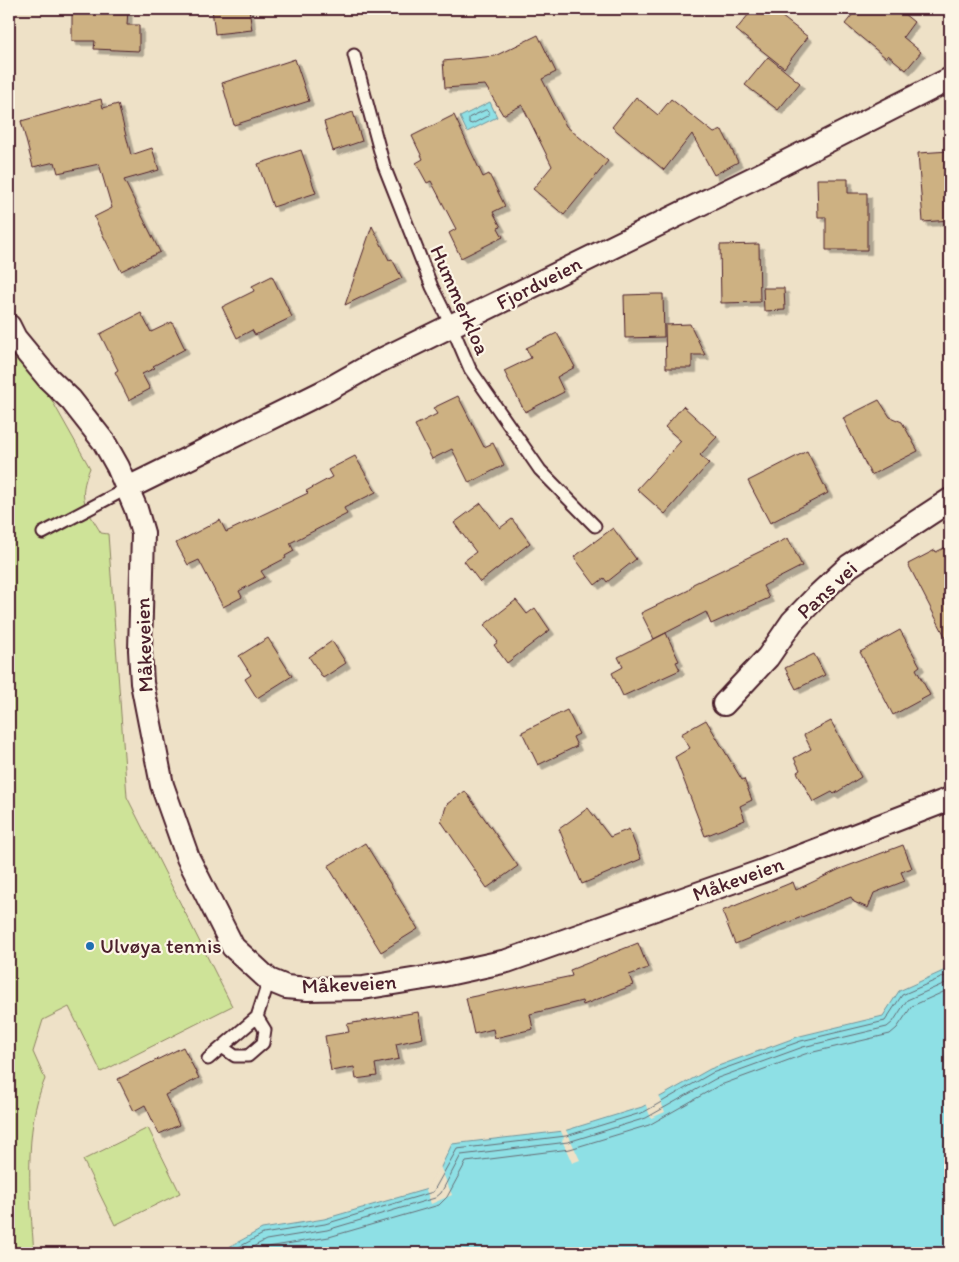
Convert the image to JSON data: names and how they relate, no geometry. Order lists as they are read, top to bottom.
{
  "streets": {
    "street": ["Fjordveien", "Pans vei", "Måkeveien"],
    "lane": ["Hummerkloa"]
  },
  "crossings": [
    ["Fjordveien", "Hummerkloa"],
    ["Fjordveien", "Måkeveien"]
  ],
  "places": ["Ulvøya tennis"]
}
